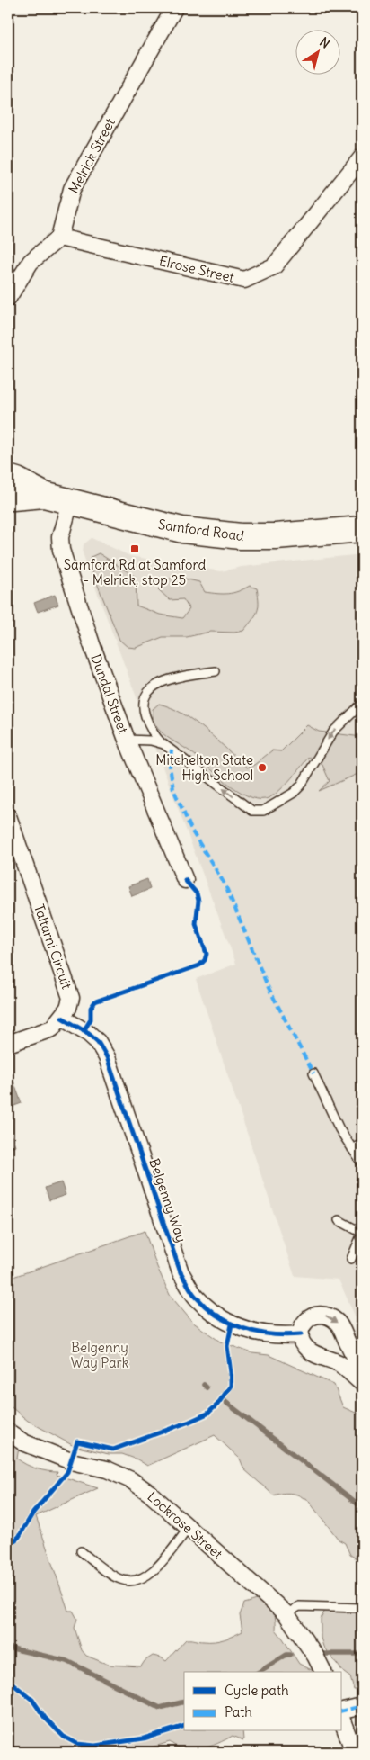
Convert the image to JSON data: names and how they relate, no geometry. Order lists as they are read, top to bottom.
{
  "streets": {
    "main road": ["Samford Road"],
    "street": [
      "Melrick Street",
      "Elrose Street",
      "Dundal Street",
      "Taltarni Circuit",
      "Belgenny Way",
      "Lockrose Street"
    ]
  },
  "crossings": [
    ["Melrick Street", "Elrose Street"],
    ["Samford Road", "Dundal Street"],
    ["Taltarni Circuit", "Belgenny Way"]
  ],
  "parks": ["Belgenny Way Park"],
  "places": {
    "transit": ["Samford Rd at Samford - Melrick, stop 25"],
    "other": ["Mitchelton State High School"]
  },
  "legend": ["Cycle path", "Path"],
  "north": "top right"
}
